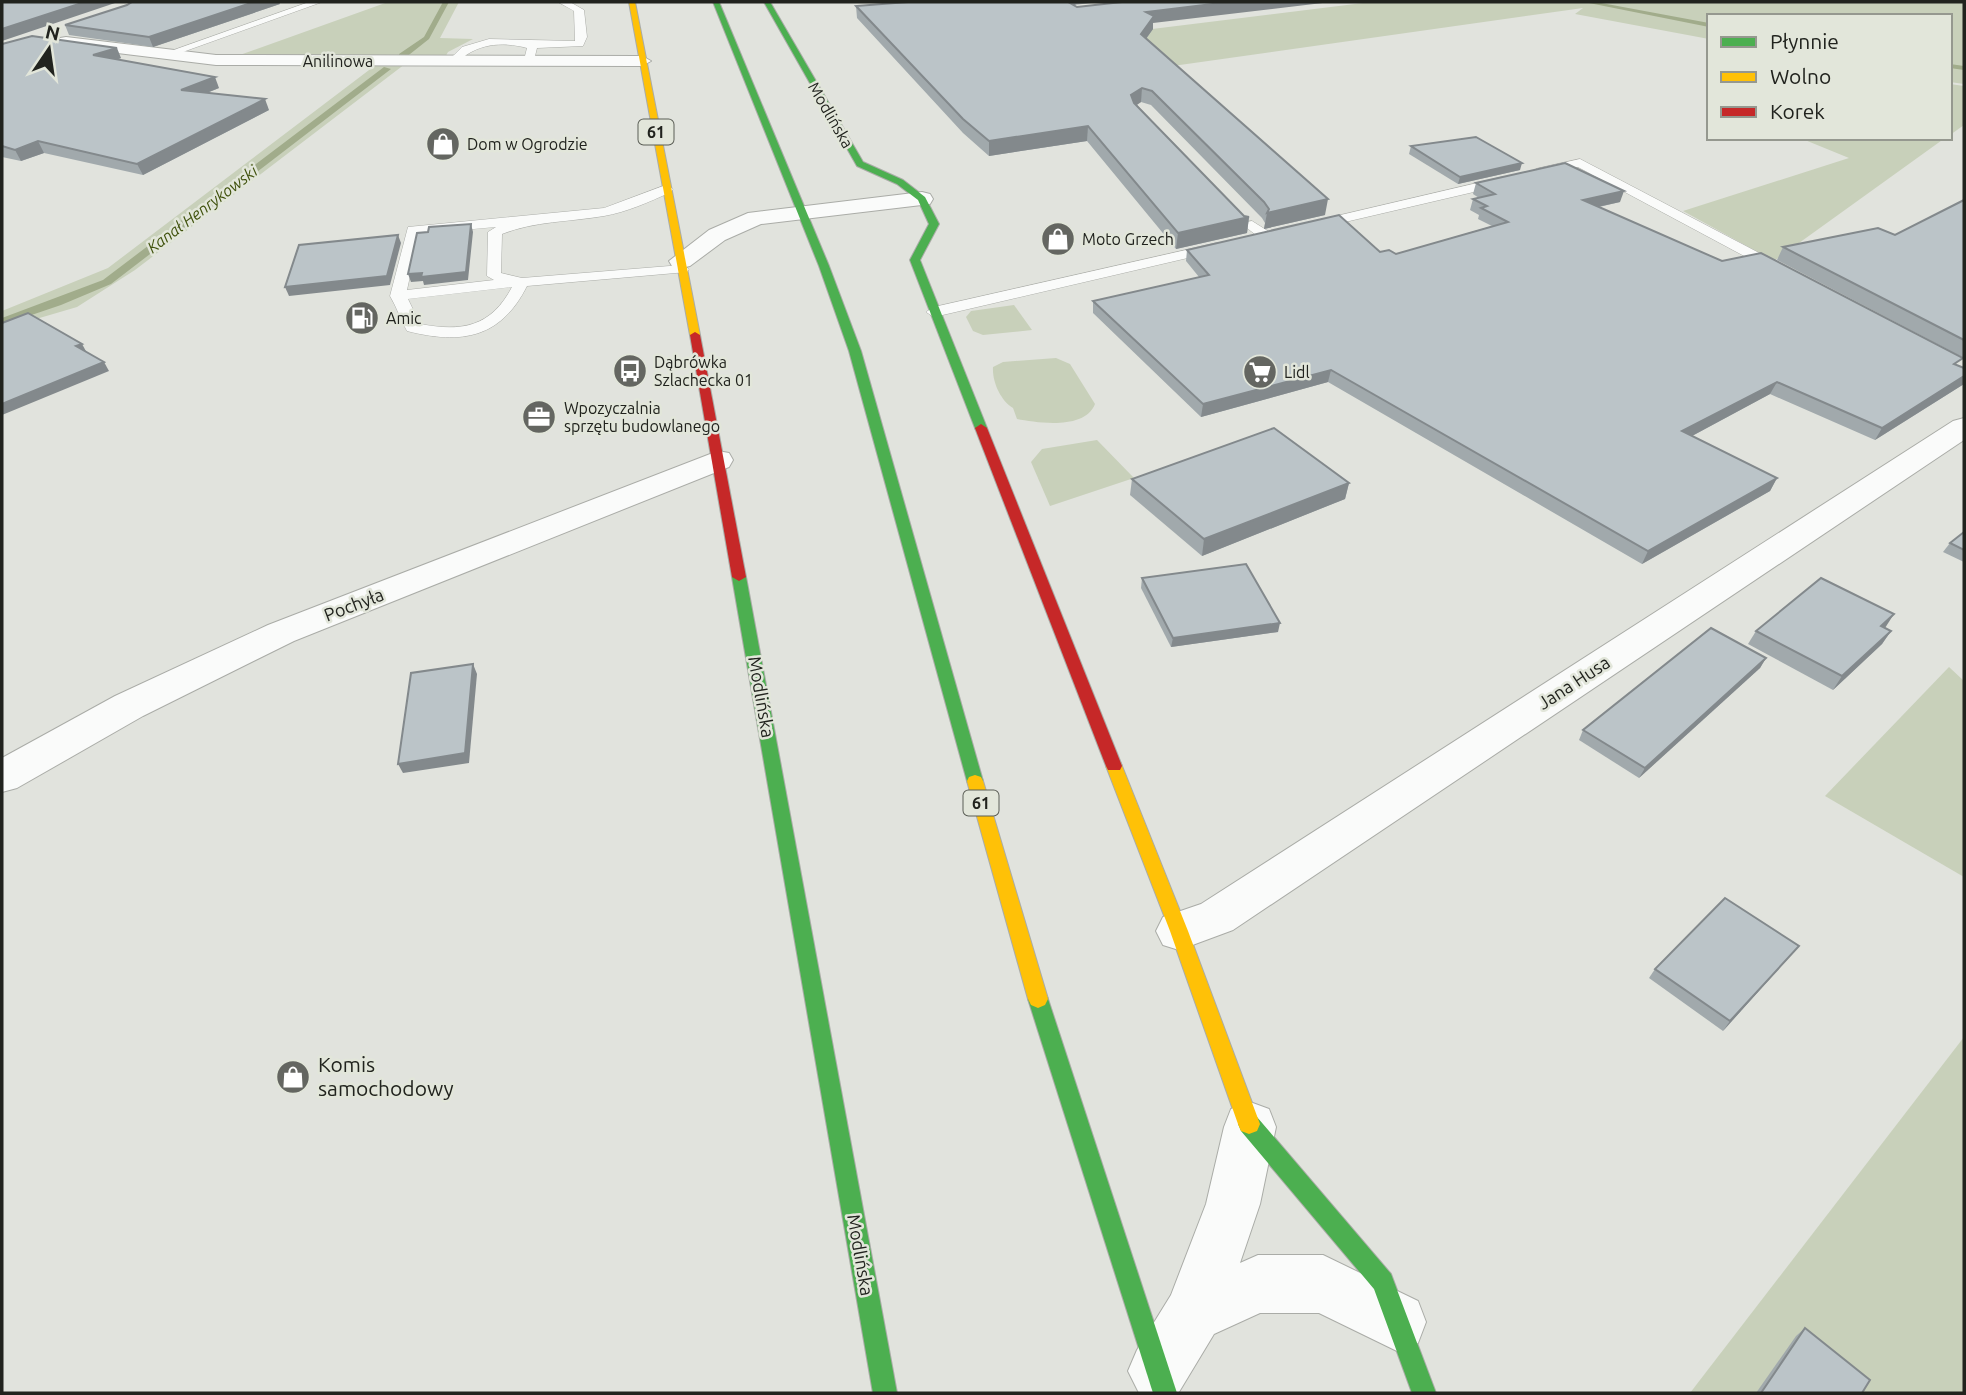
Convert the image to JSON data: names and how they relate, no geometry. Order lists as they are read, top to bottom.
{
  "streets": {
    "main road": ["Modlińska", "61"],
    "street": ["Anilinowa", "Pochyła", "Jana Husa"]
  },
  "crossings": [
    ["Anilinowa", "Modlińska"],
    ["Modlińska", "Pochyła"]
  ],
  "water": ["Kanał Henrykowski"],
  "places": {
    "shop": ["Dom w Ogrodzie", "Moto Grzech", "Komis samochodowy"],
    "fuel station": ["Amic"],
    "bus stop": ["Dąbrówka Szlachecka 01"],
    "supermarket": ["Lidl"],
    "office": ["Wpozyczalnia sprzętu budowlanego"]
  },
  "legend": ["Płynnie", "Wolno", "Korek"],
  "north": "top"
}
